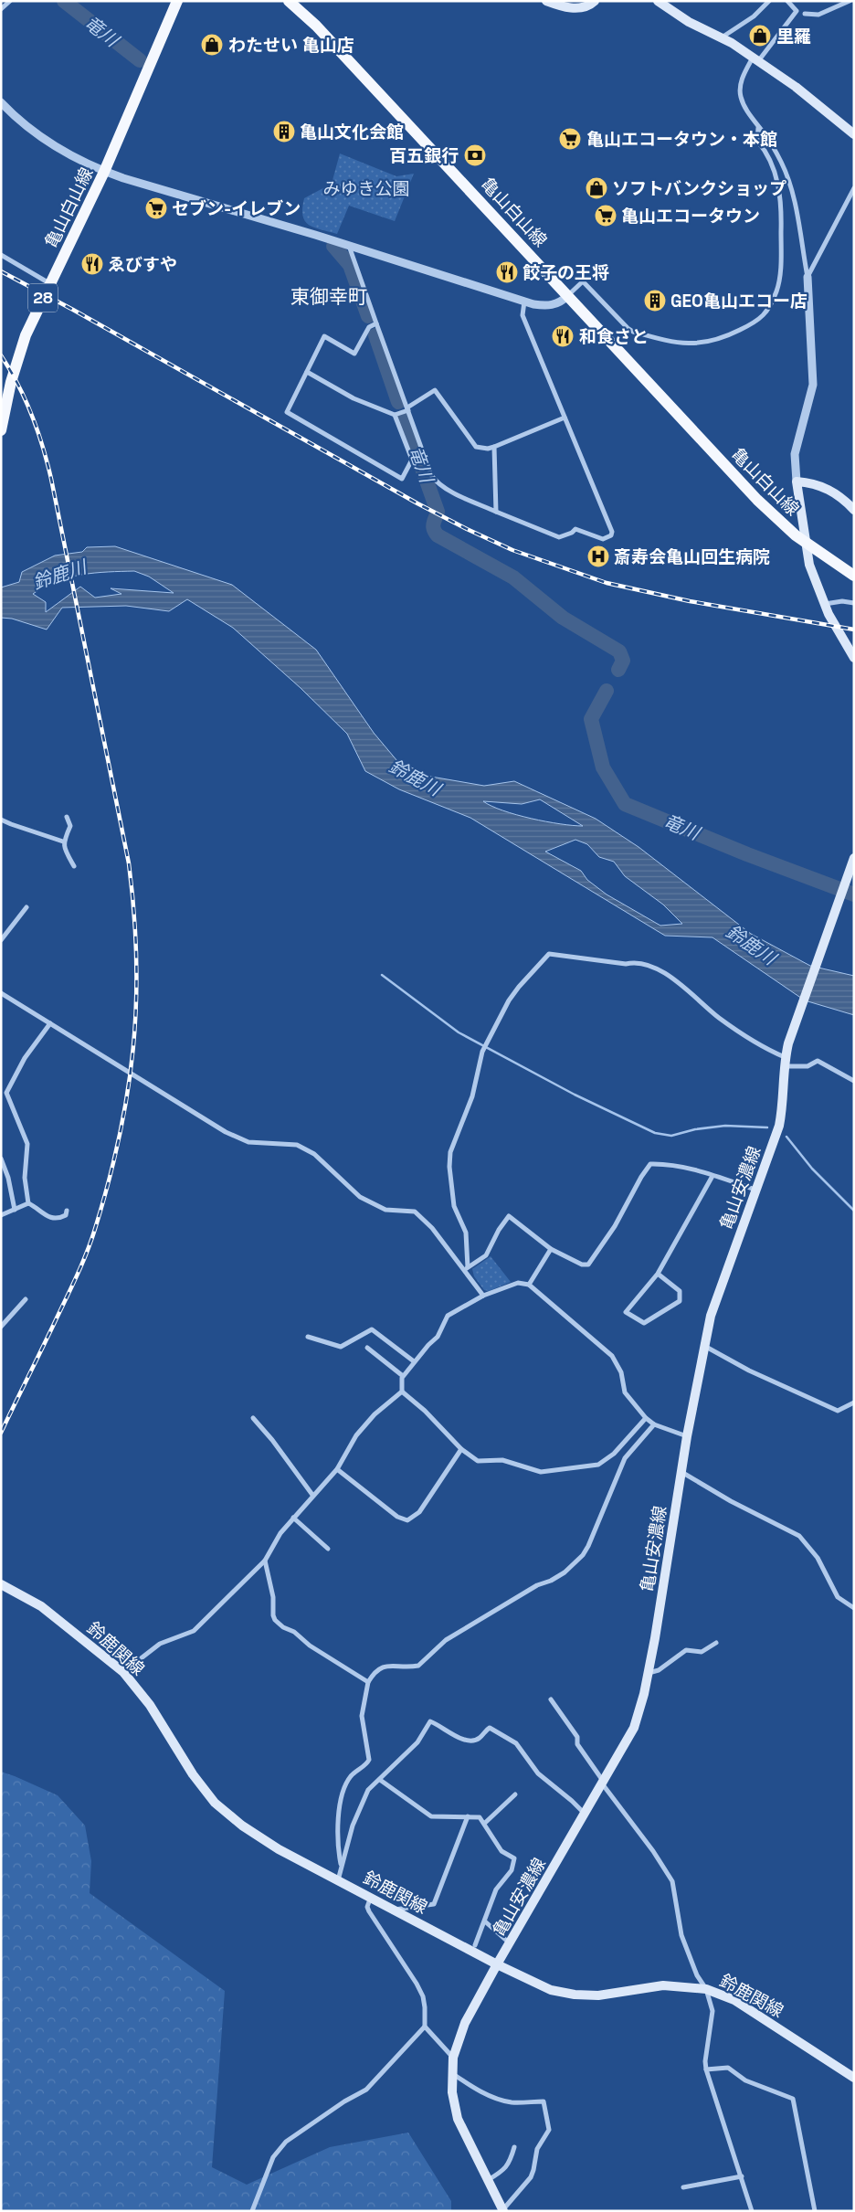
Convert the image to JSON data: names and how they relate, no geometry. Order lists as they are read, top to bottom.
{
  "streets": {
    "main road": [
      "亀山白山線",
      "28",
      "亀山安濃線",
      "鈴鹿関線"
    ]
  },
  "crossings": [
    ["亀山安濃線", "鈴鹿関線"]
  ],
  "districts": ["東御幸町"],
  "water": ["竜川", "鈴鹿川"],
  "parks": ["みゆき公園"],
  "places": {
    "shop": ["里羅", "わたせい 亀山店", "ソフトバンクショップ"],
    "building": ["亀山文化会館", "GEO亀山エコー店"],
    "supermarket": ["亀山エコータウン・本館", "セブン-イレブン", "亀山エコータウン"],
    "bank": ["百五銀行"],
    "restaurant": ["ゑびすや", "餃子の王将", "和食さと"],
    "hospital": ["斎寿会亀山回生病院"]
  }
}
